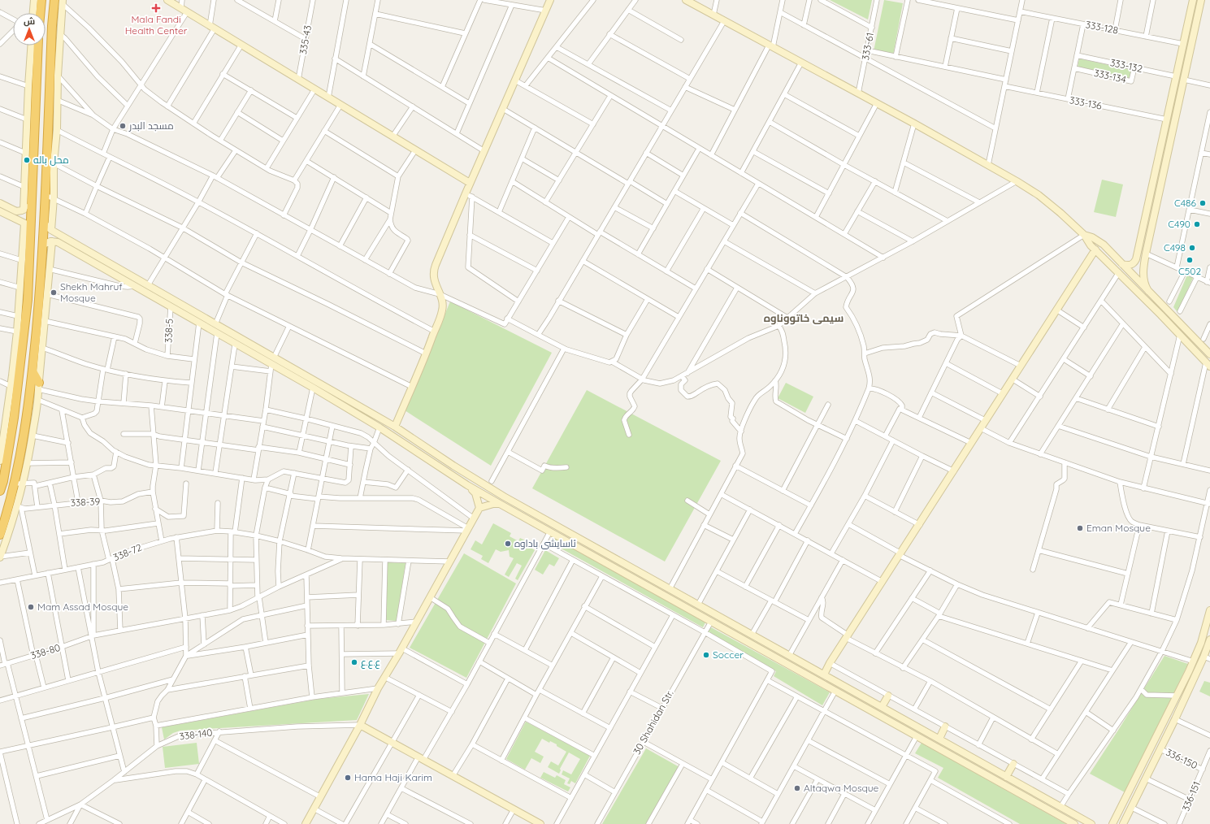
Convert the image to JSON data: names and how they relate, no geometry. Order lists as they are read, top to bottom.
{
  "streets": {
    "street": [
      "333-128",
      "335-43",
      "333-61",
      "333-132",
      "333-134",
      "333-136",
      "338-5",
      "338-39",
      "338-72",
      "338-80",
      "30 Shahidan Str.",
      "338-140",
      "336-150",
      "336-151"
    ]
  },
  "crossings": [
    ["333-132", "333-134"],
    ["338-72", "338-80"],
    ["336-150", "336-151"]
  ],
  "districts": ["سیمی خاتووناوه"],
  "places": {
    "health": ["Mala Fandi Health Center"],
    "other": [
      "مسجد البدر",
      "محل باله",
      "C486",
      "C490",
      "C498",
      "C502",
      "Shekh Mahruf Mosque",
      "Eman Mosque",
      "ئاسايشى باداوه",
      "Mam Assad Mosque",
      "Soccer",
      "ع.ع.ع",
      "Hama Haji Karim",
      "Altaqwa Mosque"
    ]
  },
  "north": "top"
}
